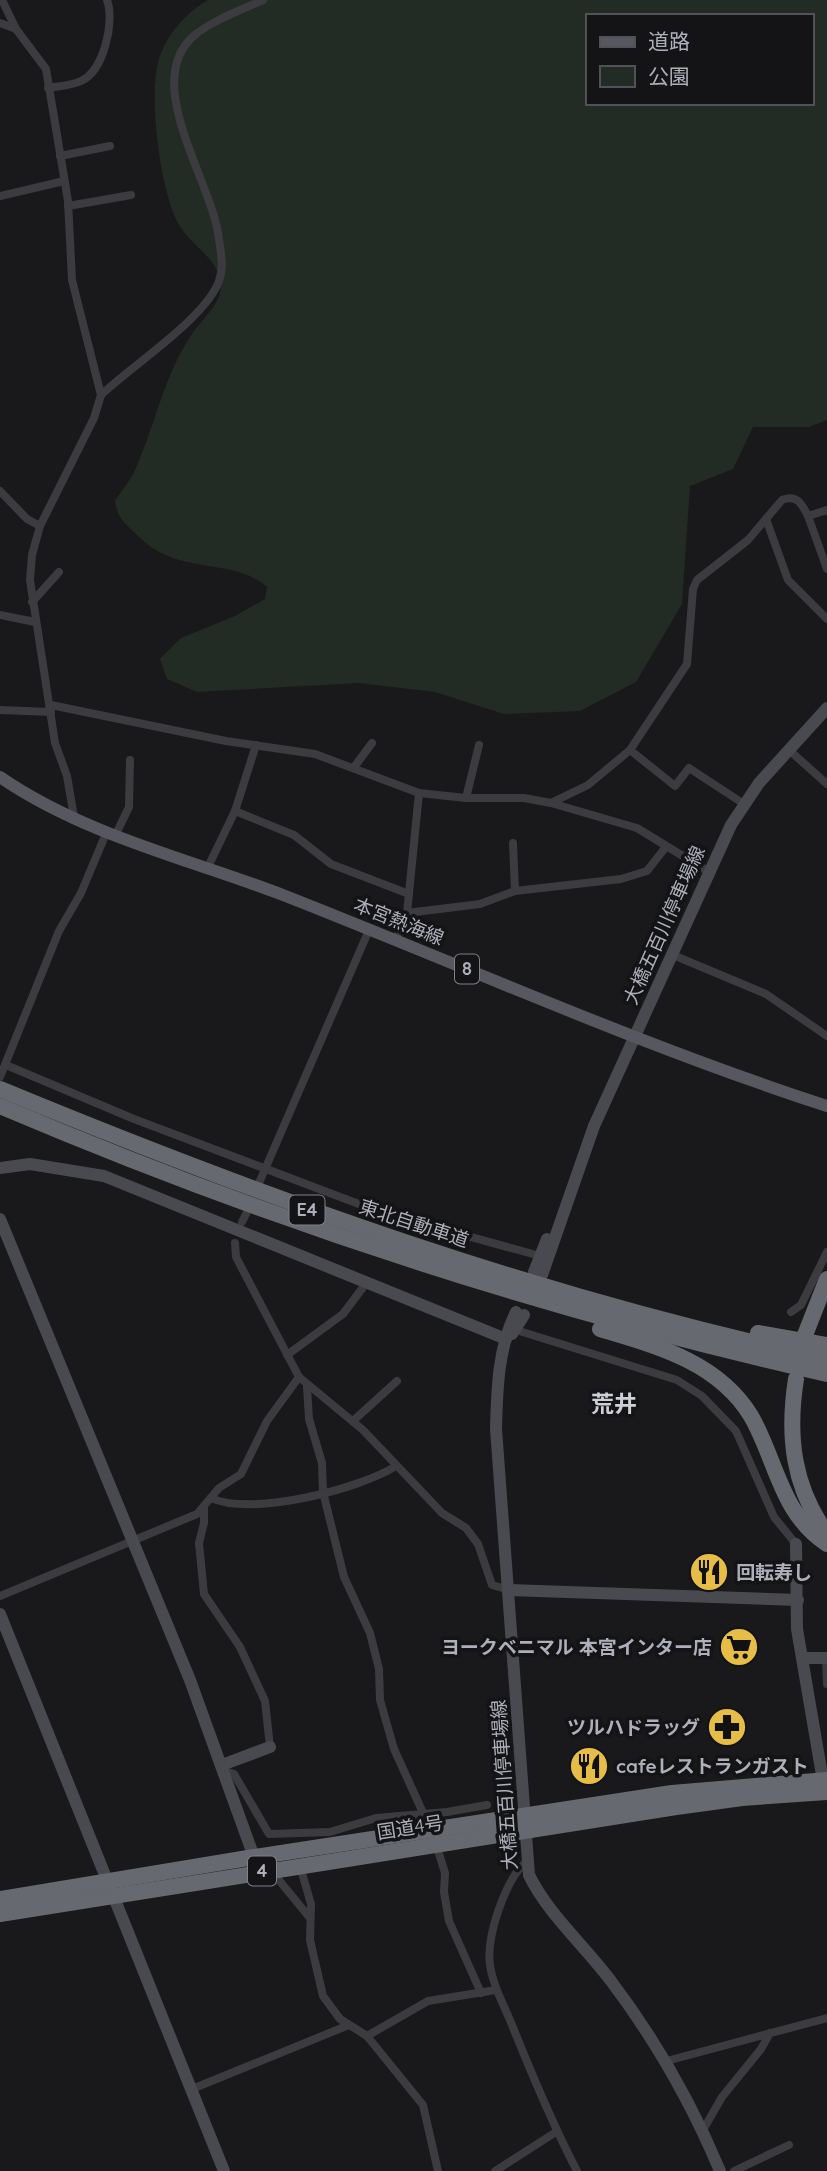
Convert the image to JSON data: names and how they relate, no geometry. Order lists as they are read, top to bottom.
{
  "streets": {
    "highway": [
      "E4",
      "東北自動車道",
      "国道4号",
      "4"
    ],
    "main road": ["本宮熱海線", "8"],
    "street": ["大橋五百川停車場線"]
  },
  "crossings": [
    ["本宮熱海線", "大橋五百川停車場線"],
    ["大橋五百川停車場線", "国道4号"]
  ],
  "districts": ["荒井"],
  "places": {
    "restaurant": ["回転寿し", "cafeレストランガスト"],
    "supermarket": ["ヨークベニマル 本宮インター店"],
    "pharmacy": ["ツルハドラッグ"]
  },
  "legend": ["道路", "公園"]
}
